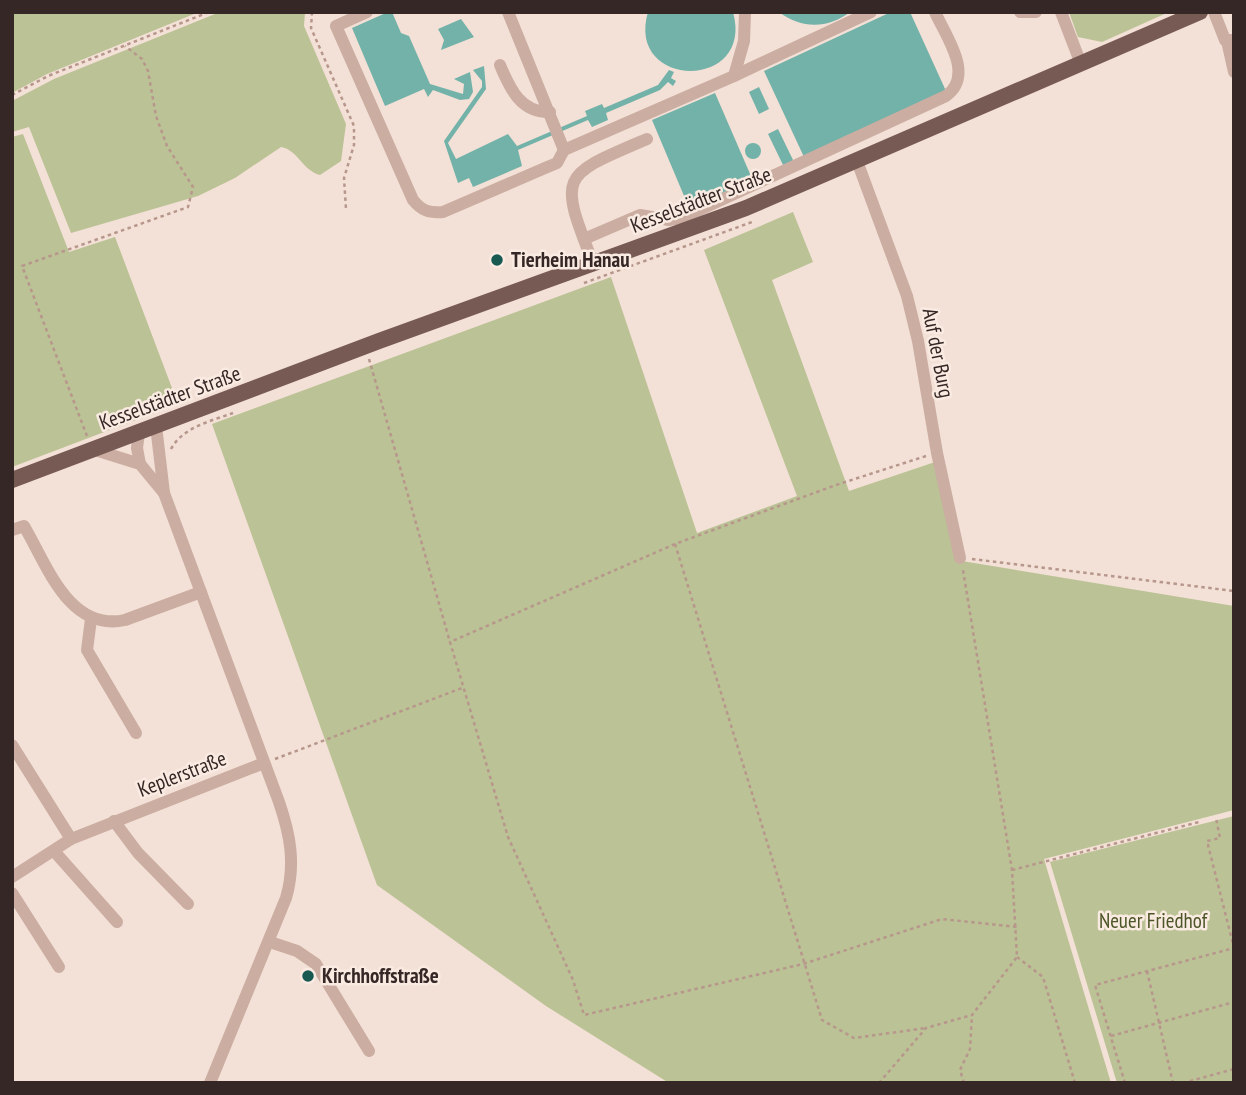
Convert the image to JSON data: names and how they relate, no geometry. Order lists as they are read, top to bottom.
{
  "streets": {
    "main road": ["Kesselstädter Straße"],
    "street": ["Auf der Burg", "Keplerstraße"]
  },
  "crossings": [
    ["Kesselstädter Straße", "Auf der Burg"]
  ],
  "parks": ["Neuer Friedhof"],
  "places": ["Tierheim Hanau", "Kirchhoffstraße"]
}
